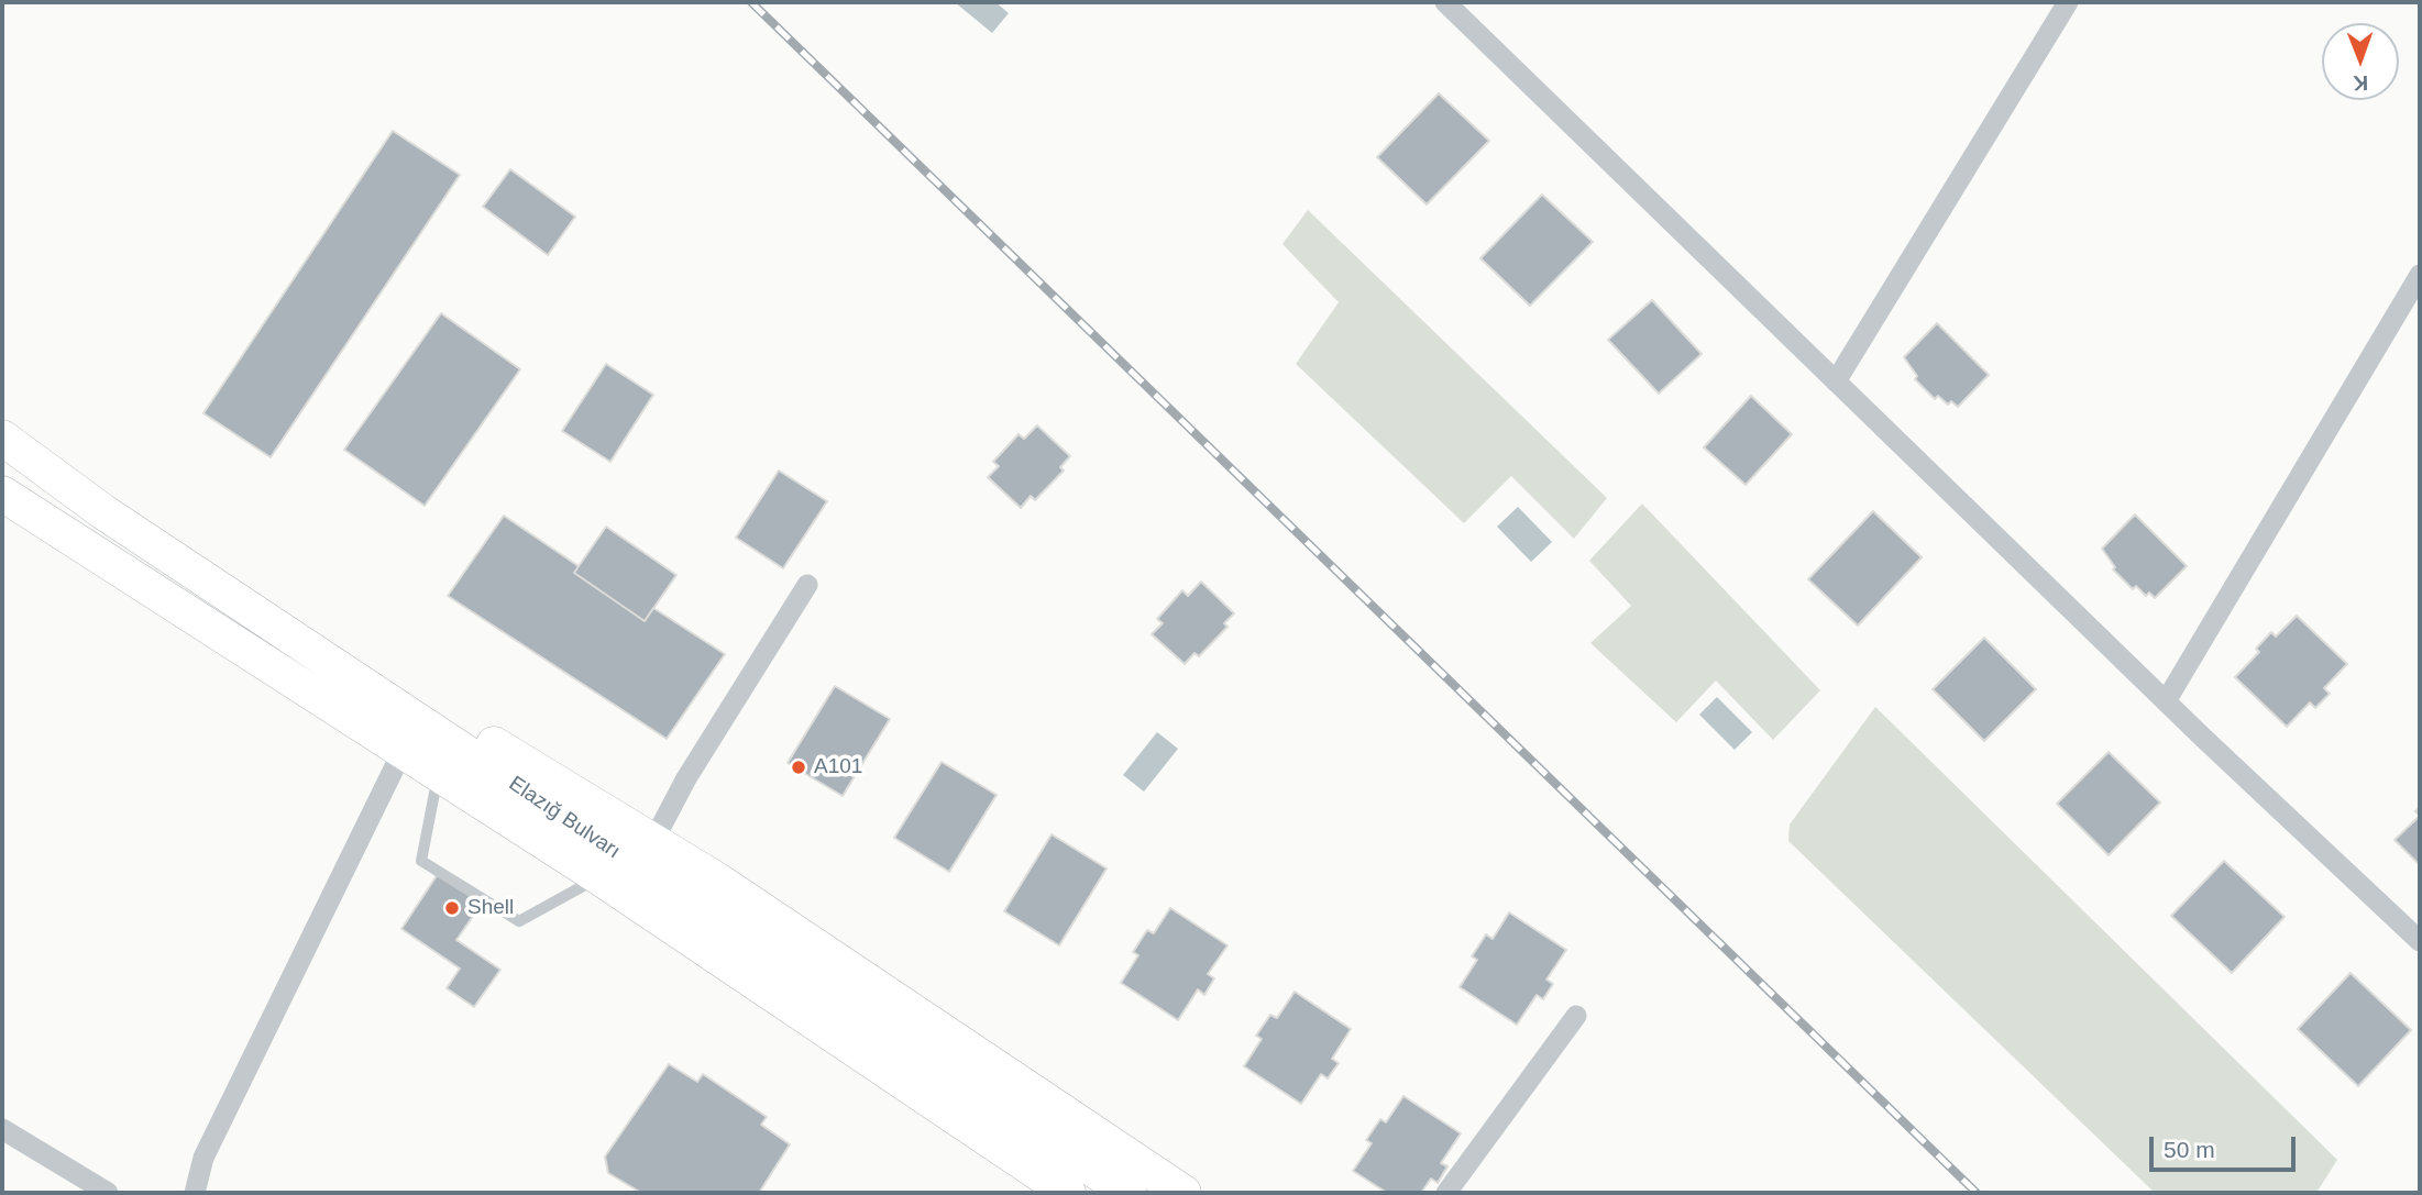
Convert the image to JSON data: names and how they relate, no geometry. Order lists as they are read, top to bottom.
{
  "streets": {
    "highway": ["Elazığ Bulvarı"]
  },
  "places": ["A101", "Shell"],
  "scale_bar": "50 m",
  "north": "bottom"
}
